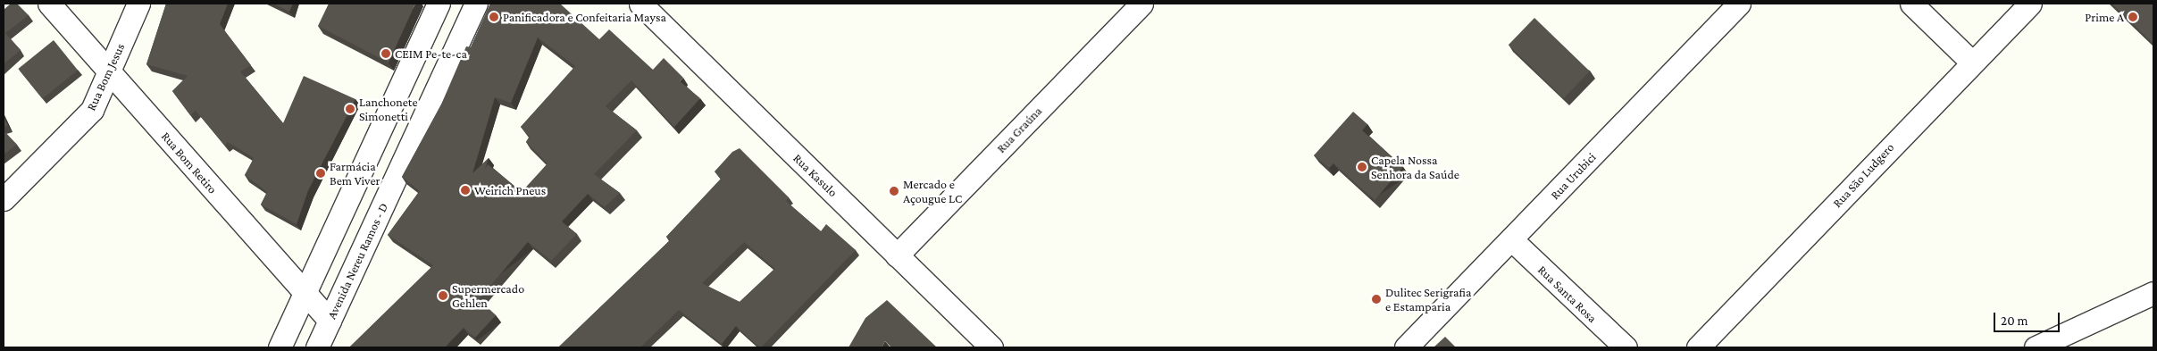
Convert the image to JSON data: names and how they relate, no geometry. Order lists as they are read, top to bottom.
{
  "streets": {
    "street": [
      "Rua Bom Jesus",
      "Rua Graúna",
      "Rua Bom Retiro",
      "Rua Kasulo",
      "Rua São Ludgero",
      "Rua Urubici",
      "Avenida Nereu Ramos - D",
      "Rua Santa Rosa"
    ]
  },
  "crossings": [
    ["Rua Bom Jesus", "Rua Bom Retiro"],
    ["Rua Graúna", "Rua Kasulo"],
    ["Rua Bom Retiro", "Avenida Nereu Ramos - D"],
    ["Rua Urubici", "Rua Santa Rosa"]
  ],
  "places": [
    "Panificadora e Confeitaria Maysa",
    "Prime A",
    "CEIM Pe-te-ca",
    "Lanchonete Simonetti",
    "Capela Nossa Senhora da Saúde",
    "Farmácia Bem Viver",
    "Weirich Pneus",
    "Mercado e Açougue LC",
    "Supermercado Gehlen",
    "Dulitec Serigrafia e Estamparia"
  ],
  "scale_bar": "20 m"
}
